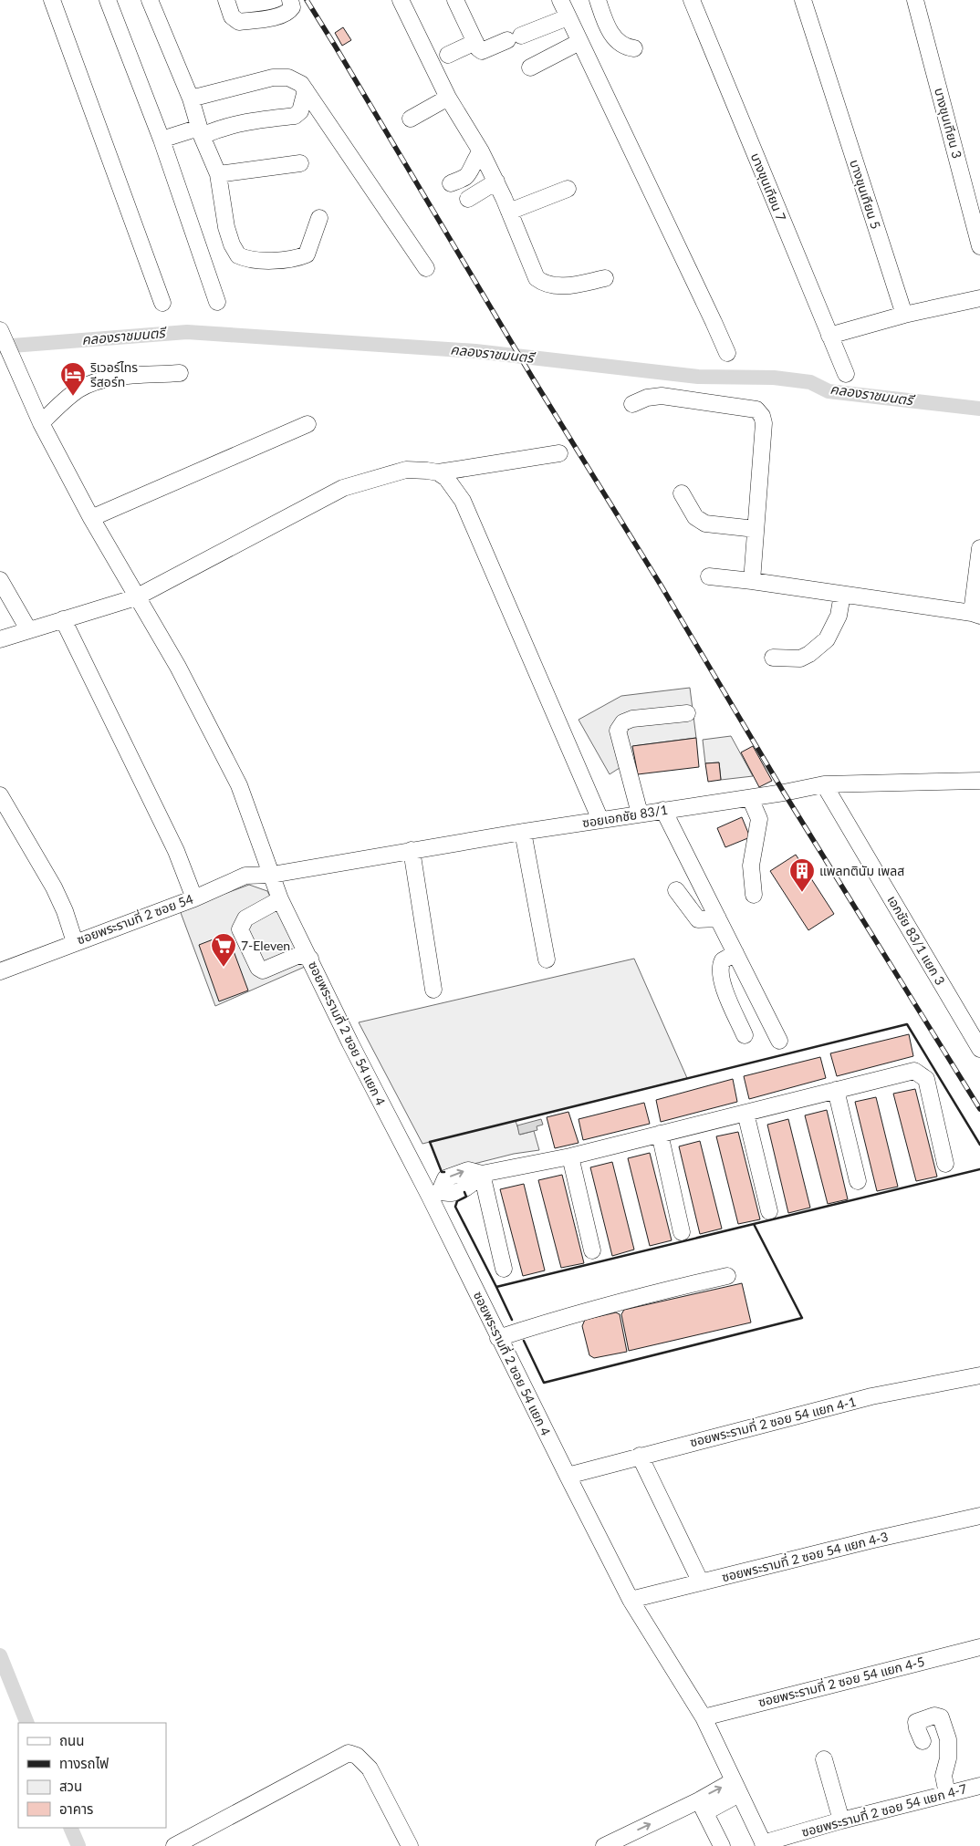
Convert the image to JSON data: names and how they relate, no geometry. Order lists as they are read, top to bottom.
{
  "streets": {
    "street": [
      "บางขุนเทียน 3",
      "บางขุนเทียน 7",
      "บางขุนเทียน 5",
      "ซอยเอกชัย 83/1",
      "ซอยพระรามที่ 2 ซอย 54",
      "เอกชัย 83/1 แยก 3",
      "ซอยพระรามที่ 2 ซอย 54 แยก 4",
      "ซอยพระรามที่ 2 ซอย 54 แยก 4-1",
      "ซอยพระรามที่ 2 ซอย 54 แยก 4-3",
      "ซอยพระรามที่ 2 ซอย 54 แยก 4-5",
      "ซอยพระรามที่ 2 ซอย 54 แยก 4-7"
    ]
  },
  "crossings": [
    ["ซอยเอกชัย 83/1", "ซอยพระรามที่ 2 ซอย 54"],
    ["ซอยเอกชัย 83/1", "เอกชัย 83/1 แยก 3"],
    ["ซอยเอกชัย 83/1", "ซอยพระรามที่ 2 ซอย 54 แยก 4"],
    ["ซอยพระรามที่ 2 ซอย 54", "ซอยพระรามที่ 2 ซอย 54 แยก 4"],
    ["ซอยพระรามที่ 2 ซอย 54 แยก 4", "ซอยพระรามที่ 2 ซอย 54 แยก 4-1"],
    ["ซอยพระรามที่ 2 ซอย 54 แยก 4", "ซอยพระรามที่ 2 ซอย 54 แยก 4-3"],
    ["ซอยพระรามที่ 2 ซอย 54 แยก 4", "ซอยพระรามที่ 2 ซอย 54 แยก 4-5"],
    ["ซอยพระรามที่ 2 ซอย 54 แยก 4", "ซอยพระรามที่ 2 ซอย 54 แยก 4-7"]
  ],
  "water": ["คลองราชมนตรี"],
  "places": {
    "hotel": ["ริเวอร์ไทร รีสอร์ท"],
    "building": ["แพลทตินัม เพลส"],
    "supermarket": ["7-Eleven"]
  },
  "legend": [
    "ถนน",
    "ทางรถไฟ",
    "สวน",
    "อาคาร"
  ]
}
